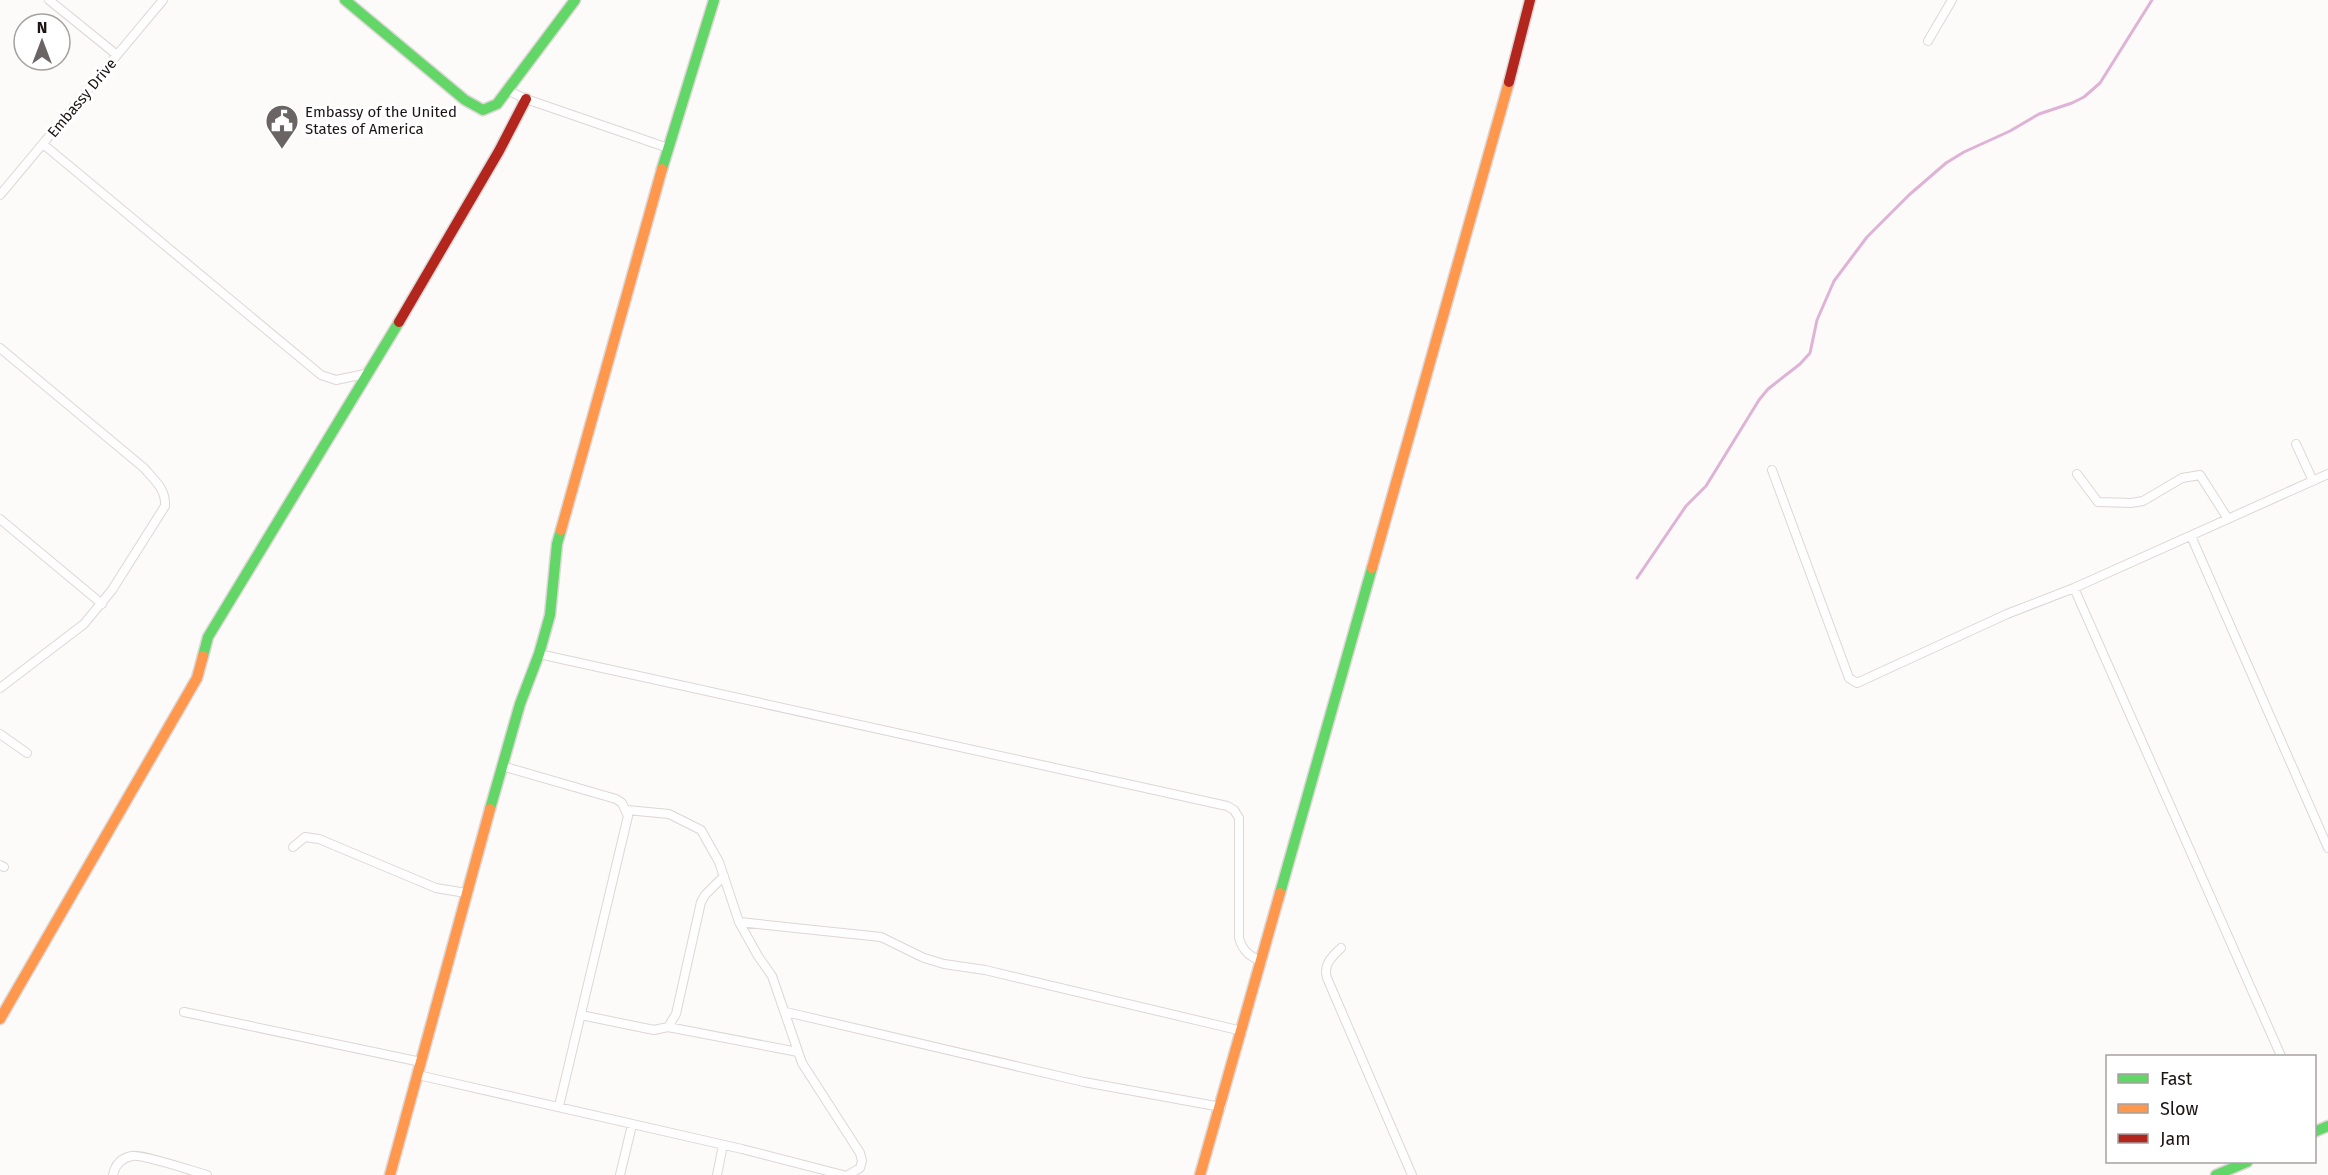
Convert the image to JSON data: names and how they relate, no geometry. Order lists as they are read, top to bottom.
{
  "streets": {
    "street": ["Embassy Drive"]
  },
  "places": {
    "public building": ["Embassy of the United States of America"]
  },
  "legend": ["Fast", "Slow", "Jam"],
  "north": "top"
}
